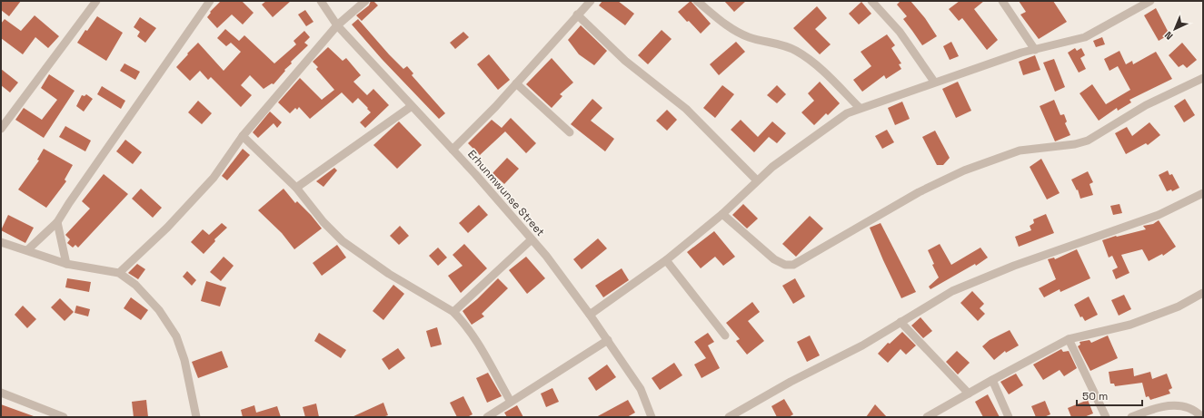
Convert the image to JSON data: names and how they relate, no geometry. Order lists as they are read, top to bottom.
{
  "streets": {
    "street": ["Erhunmwunse Street"]
  },
  "scale_bar": "50 m",
  "north": "bottom left"
}
